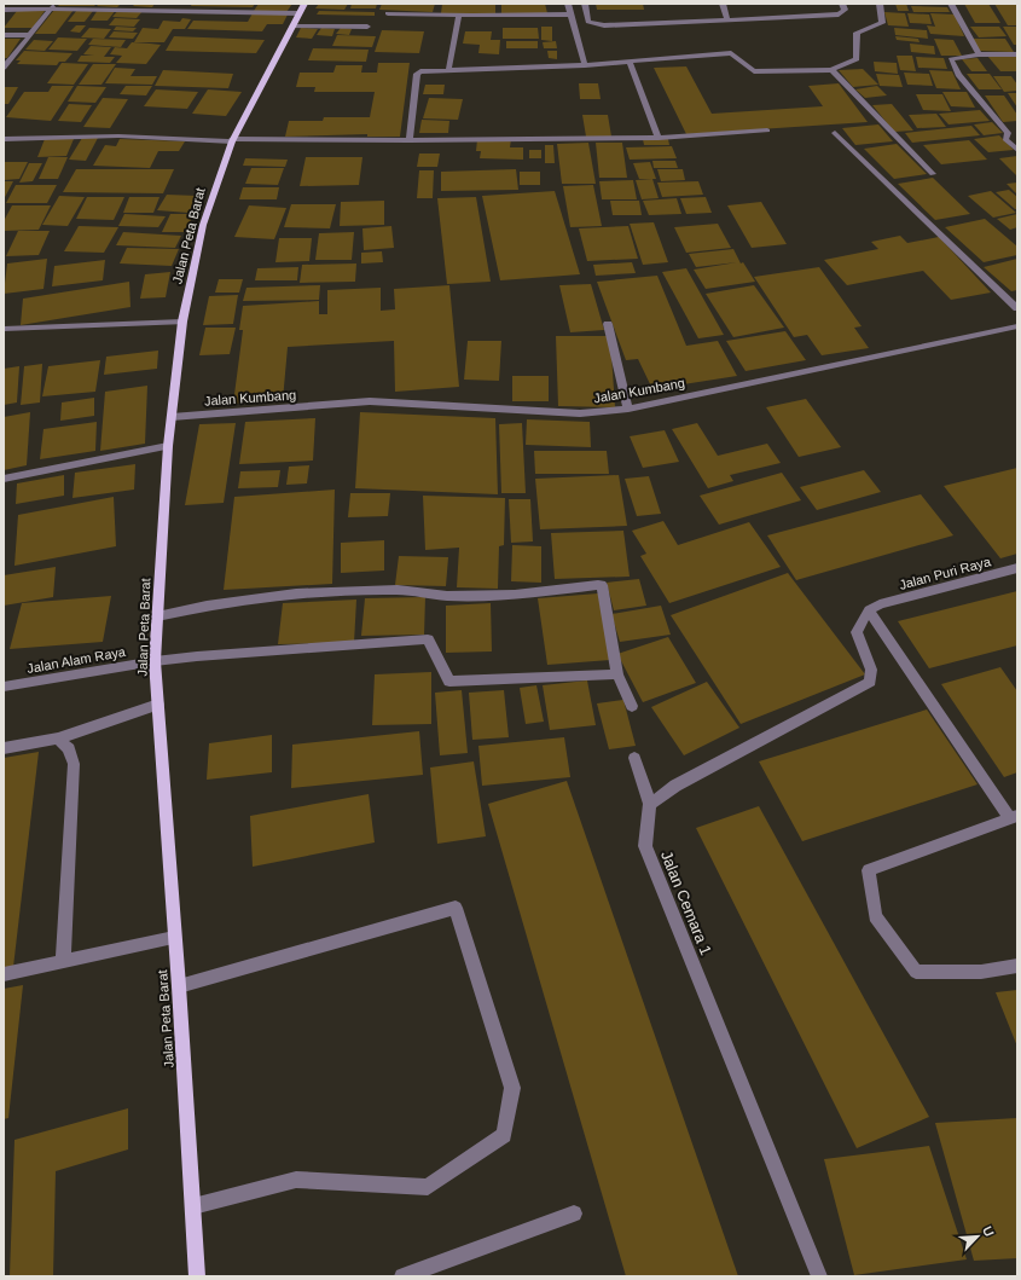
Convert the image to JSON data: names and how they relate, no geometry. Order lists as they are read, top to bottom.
{
  "streets": {
    "main road": ["Jalan Peta Barat"],
    "street": [
      "Jalan Kumbang",
      "Jalan Puri Raya",
      "Jalan Alam Raya",
      "Jalan Cemara 1"
    ]
  },
  "crossings": [
    ["Jalan Peta Barat", "Jalan Kumbang"],
    ["Jalan Peta Barat", "Jalan Alam Raya"]
  ],
  "north": "top right"
}
